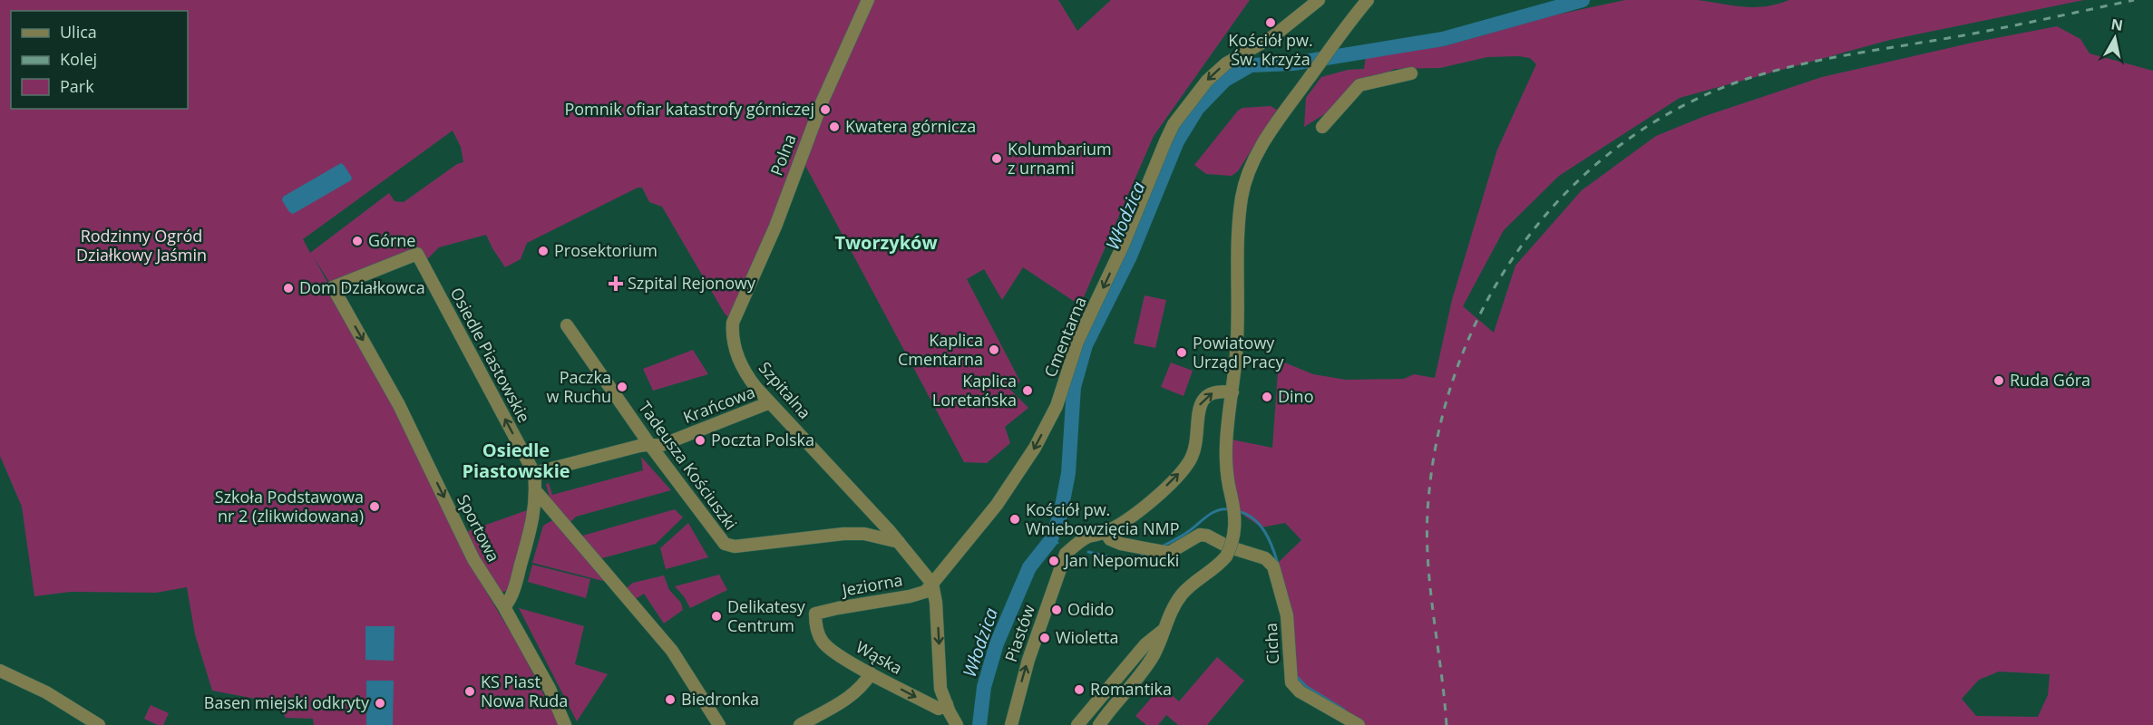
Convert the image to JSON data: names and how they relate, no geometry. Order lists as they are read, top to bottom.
{
  "streets": {
    "street": [
      "Polna",
      "Cmentarna",
      "Osiedle Piastowskie",
      "Szpitalna",
      "Krańcowa",
      "Tadeusza Kościuszki",
      "Sportowa",
      "Jeziorna",
      "Piastów",
      "Cicha",
      "Wąska"
    ]
  },
  "crossings": [
    ["Polna", "Szpitalna"],
    ["Cmentarna", "Jeziorna"],
    ["Osiedle Piastowskie", "Sportowa"],
    ["Szpitalna", "Krańcowa"],
    ["Szpitalna", "Tadeusza Kościuszki"],
    ["Krańcowa", "Tadeusza Kościuszki"],
    ["Jeziorna", "Wąska"],
    ["Piastów", "Cicha"]
  ],
  "one_way": ["Osiedle Piastowskie", "Wąska"],
  "districts": ["Tworzyków", "Osiedle Piastowskie"],
  "water": ["Włodzica"],
  "parks": ["Rodzinny Ogród Działkowy Jaśmin"],
  "places": {
    "other": [
      "Kościół pw. Św. Krzyża",
      "Pomnik ofiar katastrofy górniczej",
      "Kwatera górnicza",
      "Kolumbarium z urnami",
      "Górne",
      "Prosektorium",
      "Dom Działkowca",
      "Kaplica Cmentarna",
      "Powiatowy Urząd Pracy",
      "Ruda Góra",
      "Paczka w Ruchu",
      "Kaplica Loretańska",
      "Dino",
      "Poczta Polska",
      "Szkoła Podstawowa nr 2 (zlikwidowana)",
      "Kościół pw. Wniebowzięcia NMP",
      "Jan Nepomucki",
      "Odido",
      "Delikatesy Centrum",
      "Wioletta",
      "Romantika",
      "KS Piast Nowa Ruda",
      "Biedronka",
      "Basen miejski odkryty"
    ],
    "health": ["Szpital Rejonowy"]
  },
  "legend": ["Ulica", "Kolej", "Park"],
  "north": "top"
}
